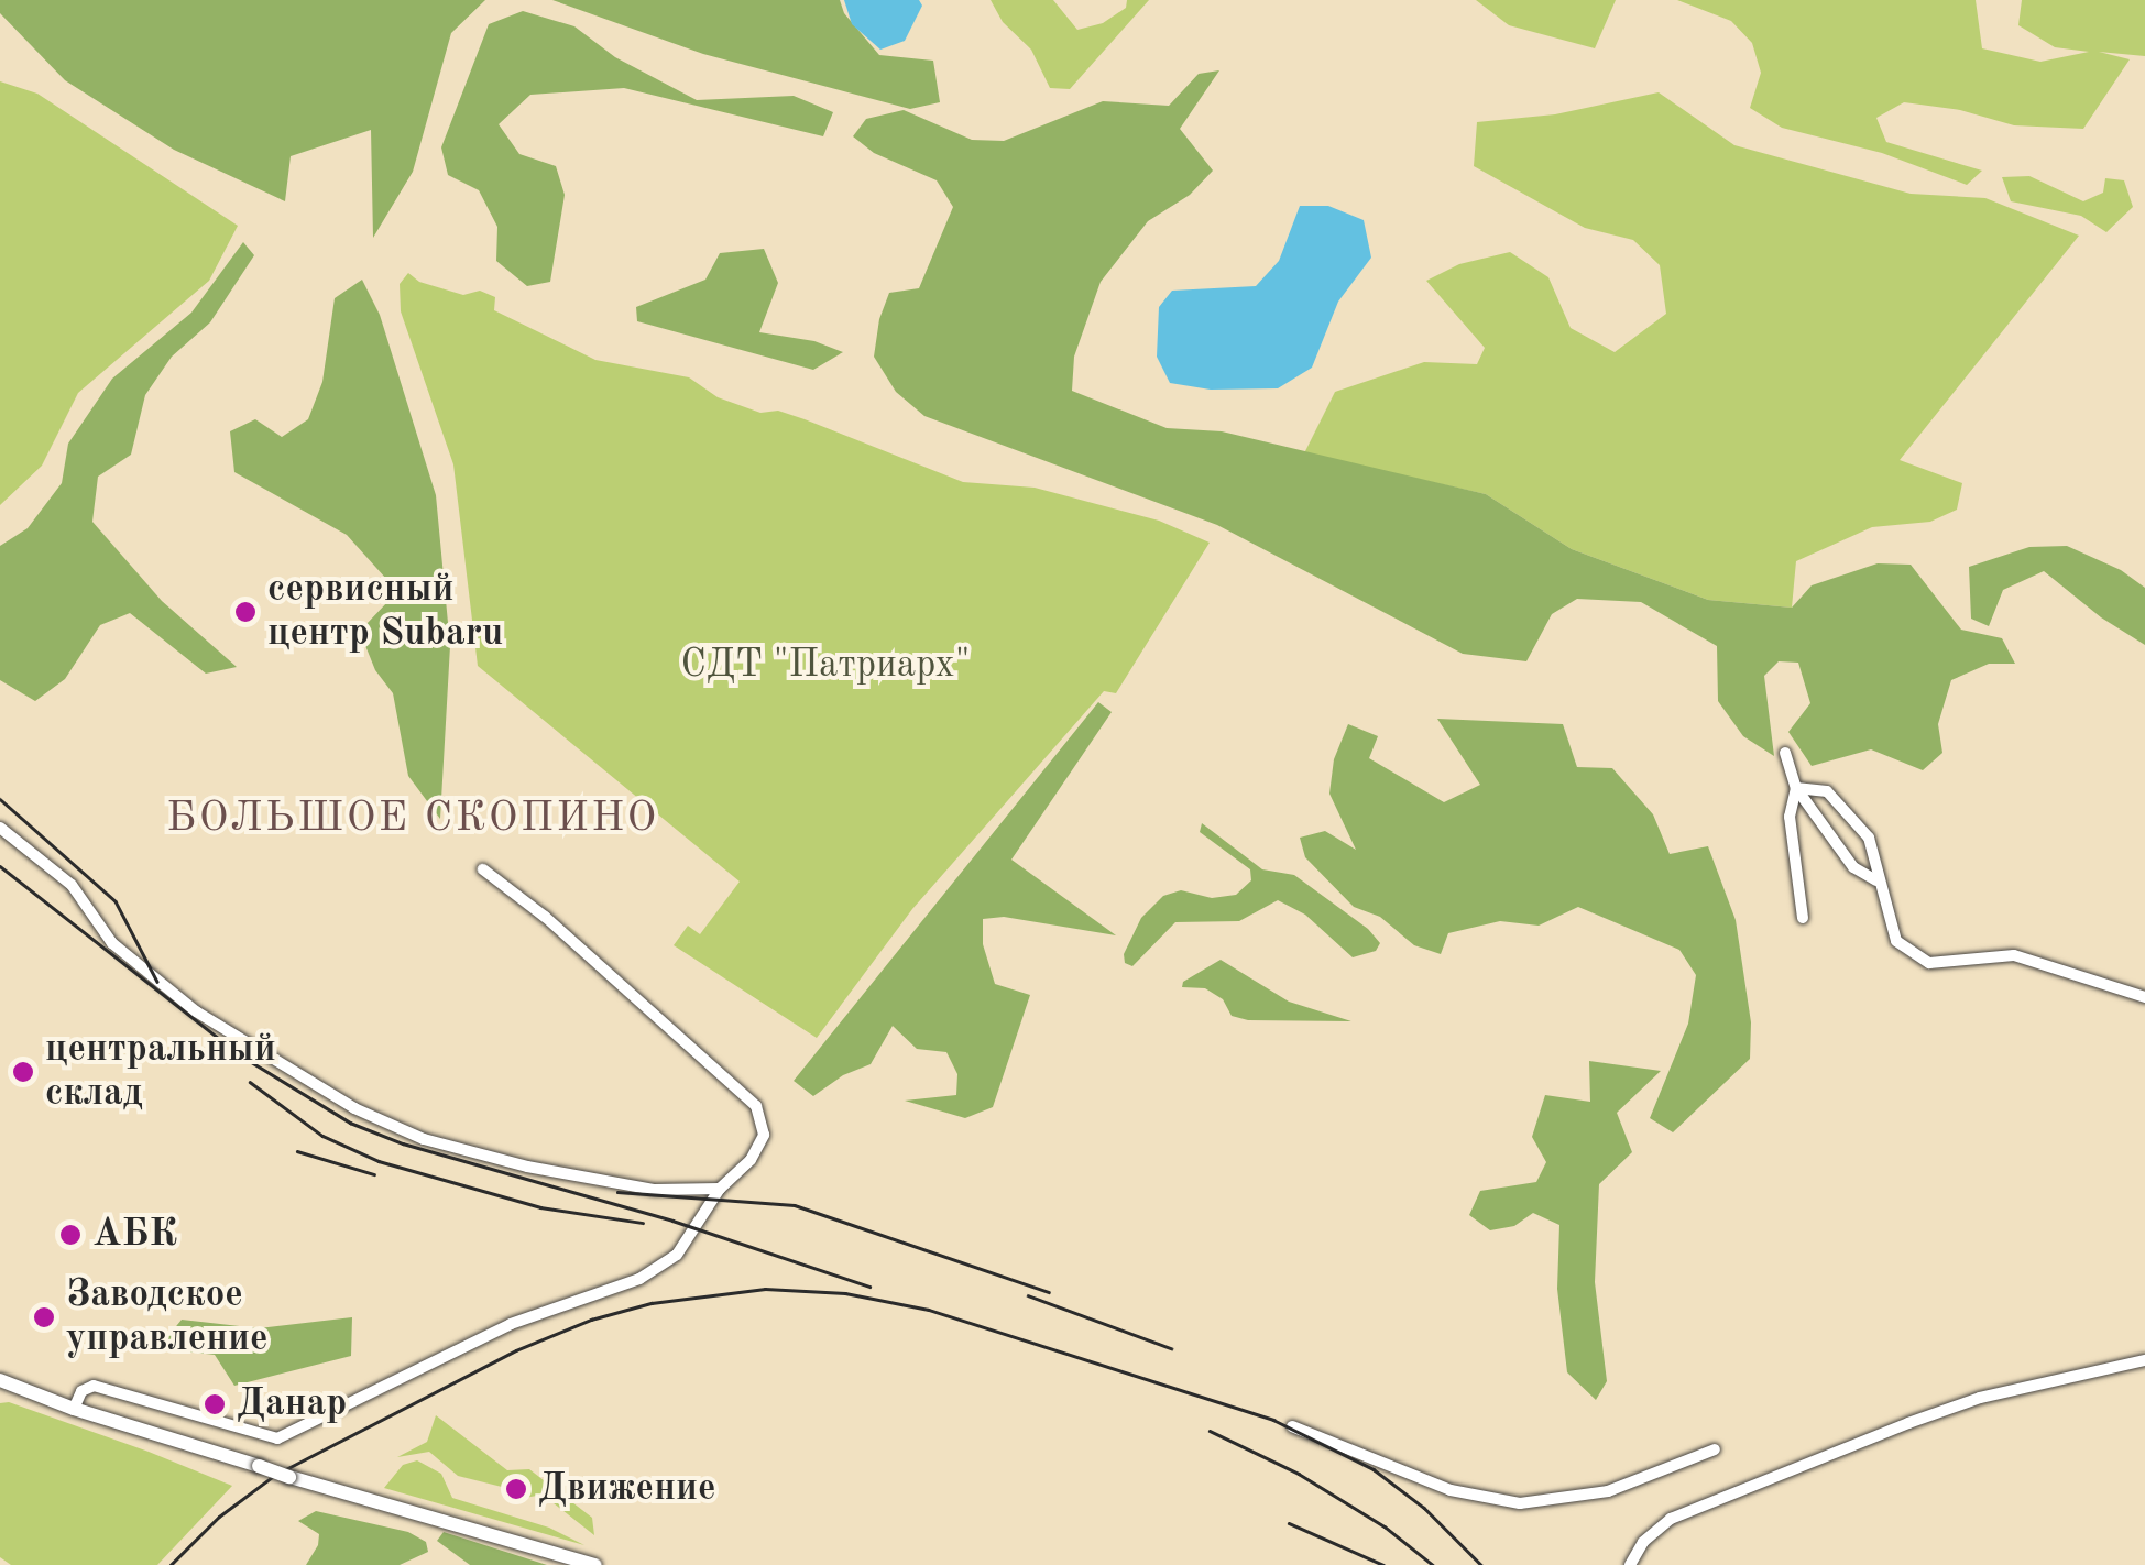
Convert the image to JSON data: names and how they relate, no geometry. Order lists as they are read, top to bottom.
{
  "districts": ["БОЛЬШОЕ СКОПИНО"],
  "parks": ["СДТ \"Патриарх\""],
  "places": [
    "сервисный центр Subaru",
    "центральный склад",
    "АБК",
    "Заводское управление",
    "Данар",
    "Движение"
  ]
}
